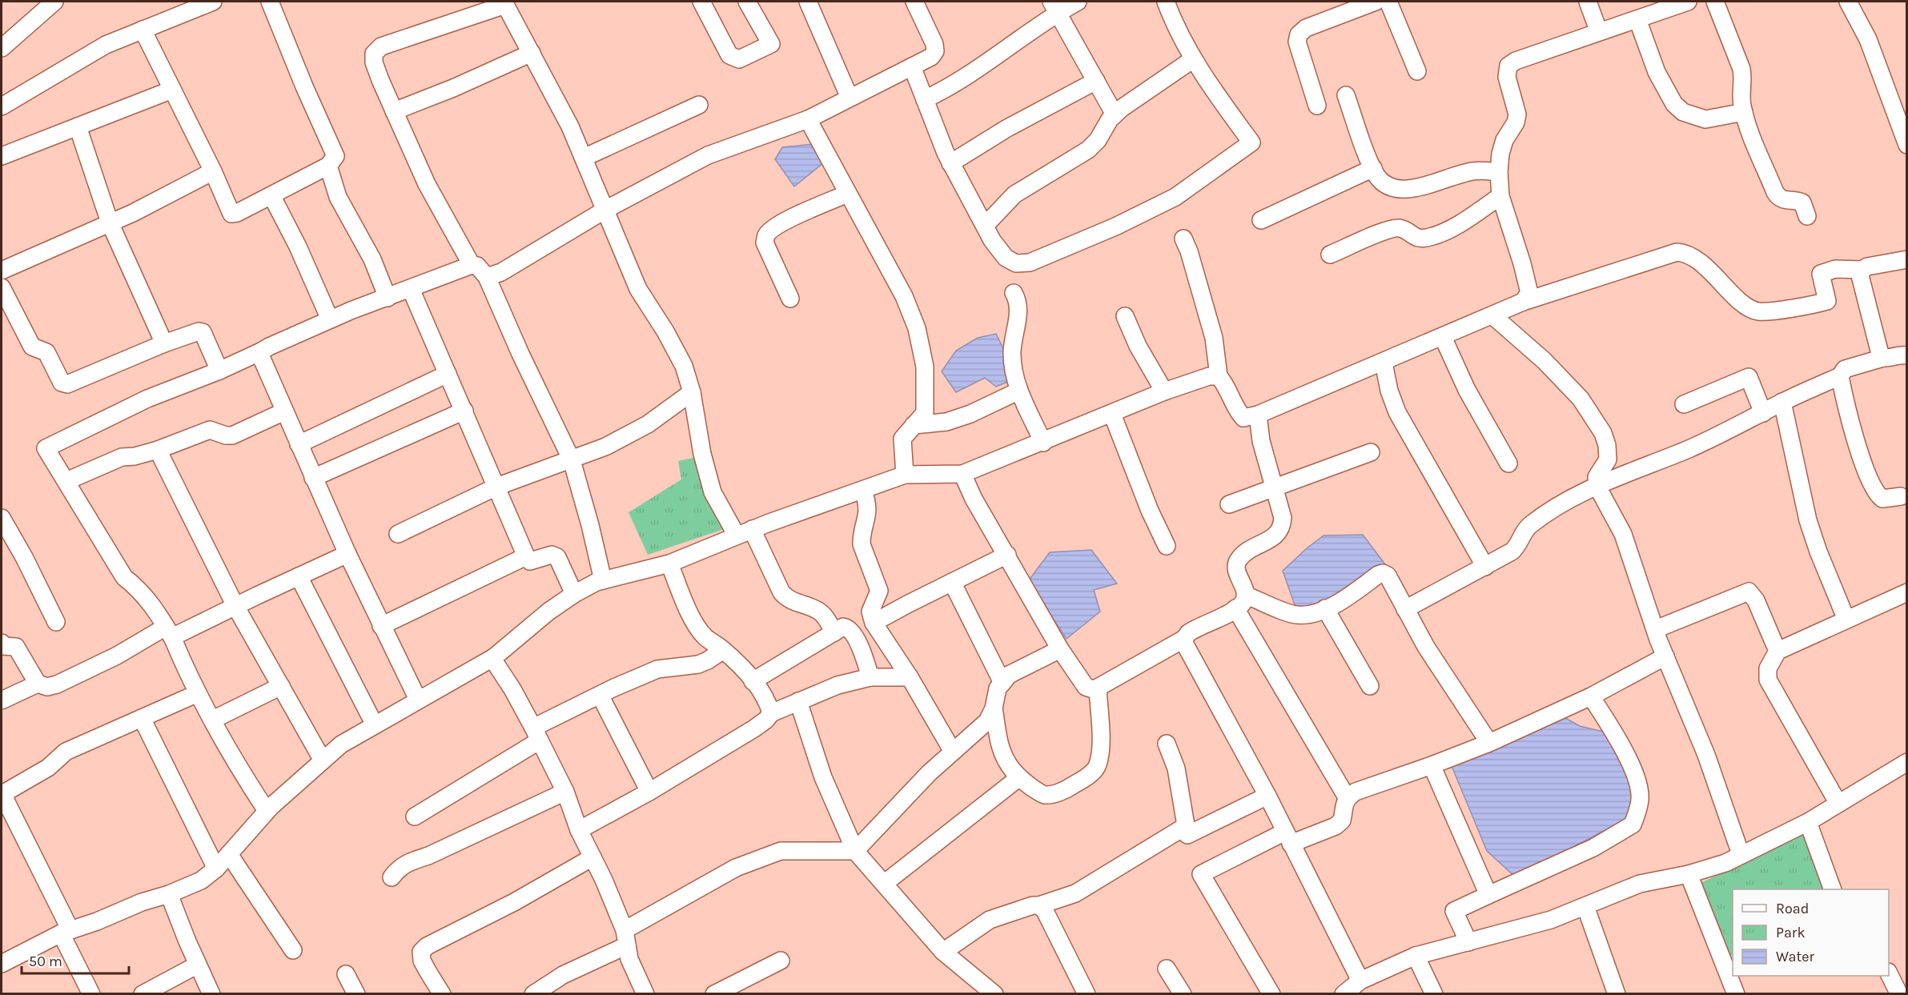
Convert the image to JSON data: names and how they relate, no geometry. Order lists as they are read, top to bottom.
{
  "legend": ["Road", "Park", "Water"],
  "scale_bar": "50 m"
}
